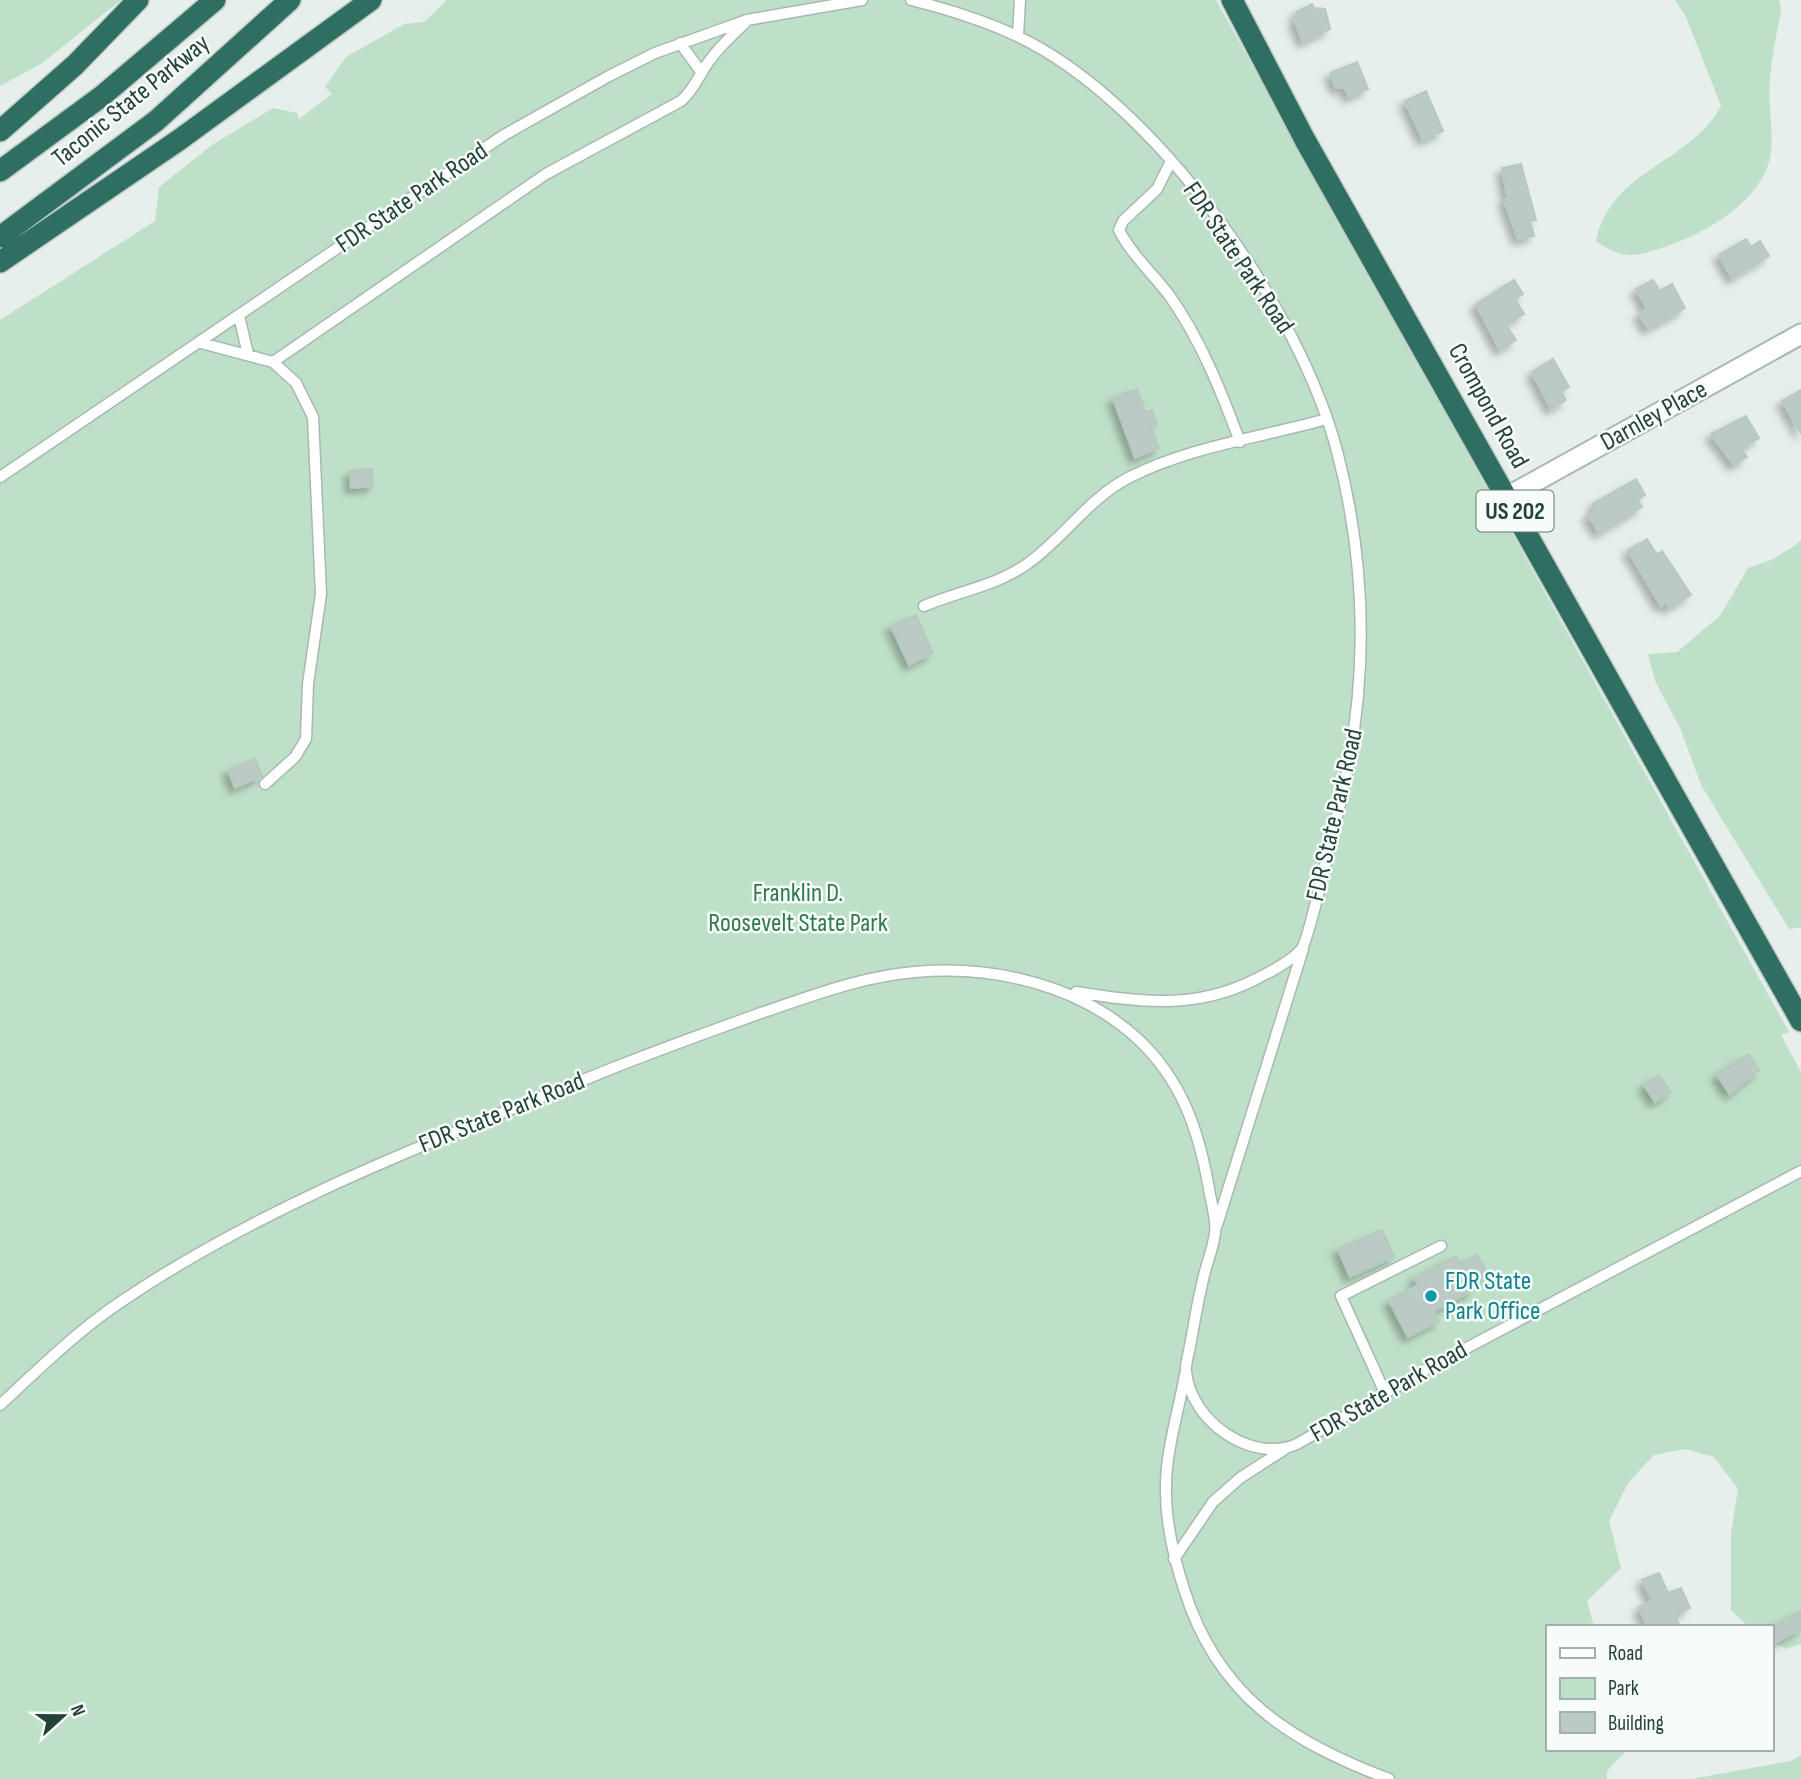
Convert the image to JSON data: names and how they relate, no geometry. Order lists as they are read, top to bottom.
{
  "streets": {
    "highway": ["Taconic State Parkway", "Crompond Road", "US 202"],
    "street": ["Darnley Place"],
    "lane": ["FDR State Park Road"]
  },
  "crossings": [
    ["Crompond Road", "Darnley Place"]
  ],
  "parks": ["Franklin D. Roosevelt State Park"],
  "places": ["FDR State Park Office"],
  "legend": ["Road", "Park", "Building"],
  "north": "right"
}
